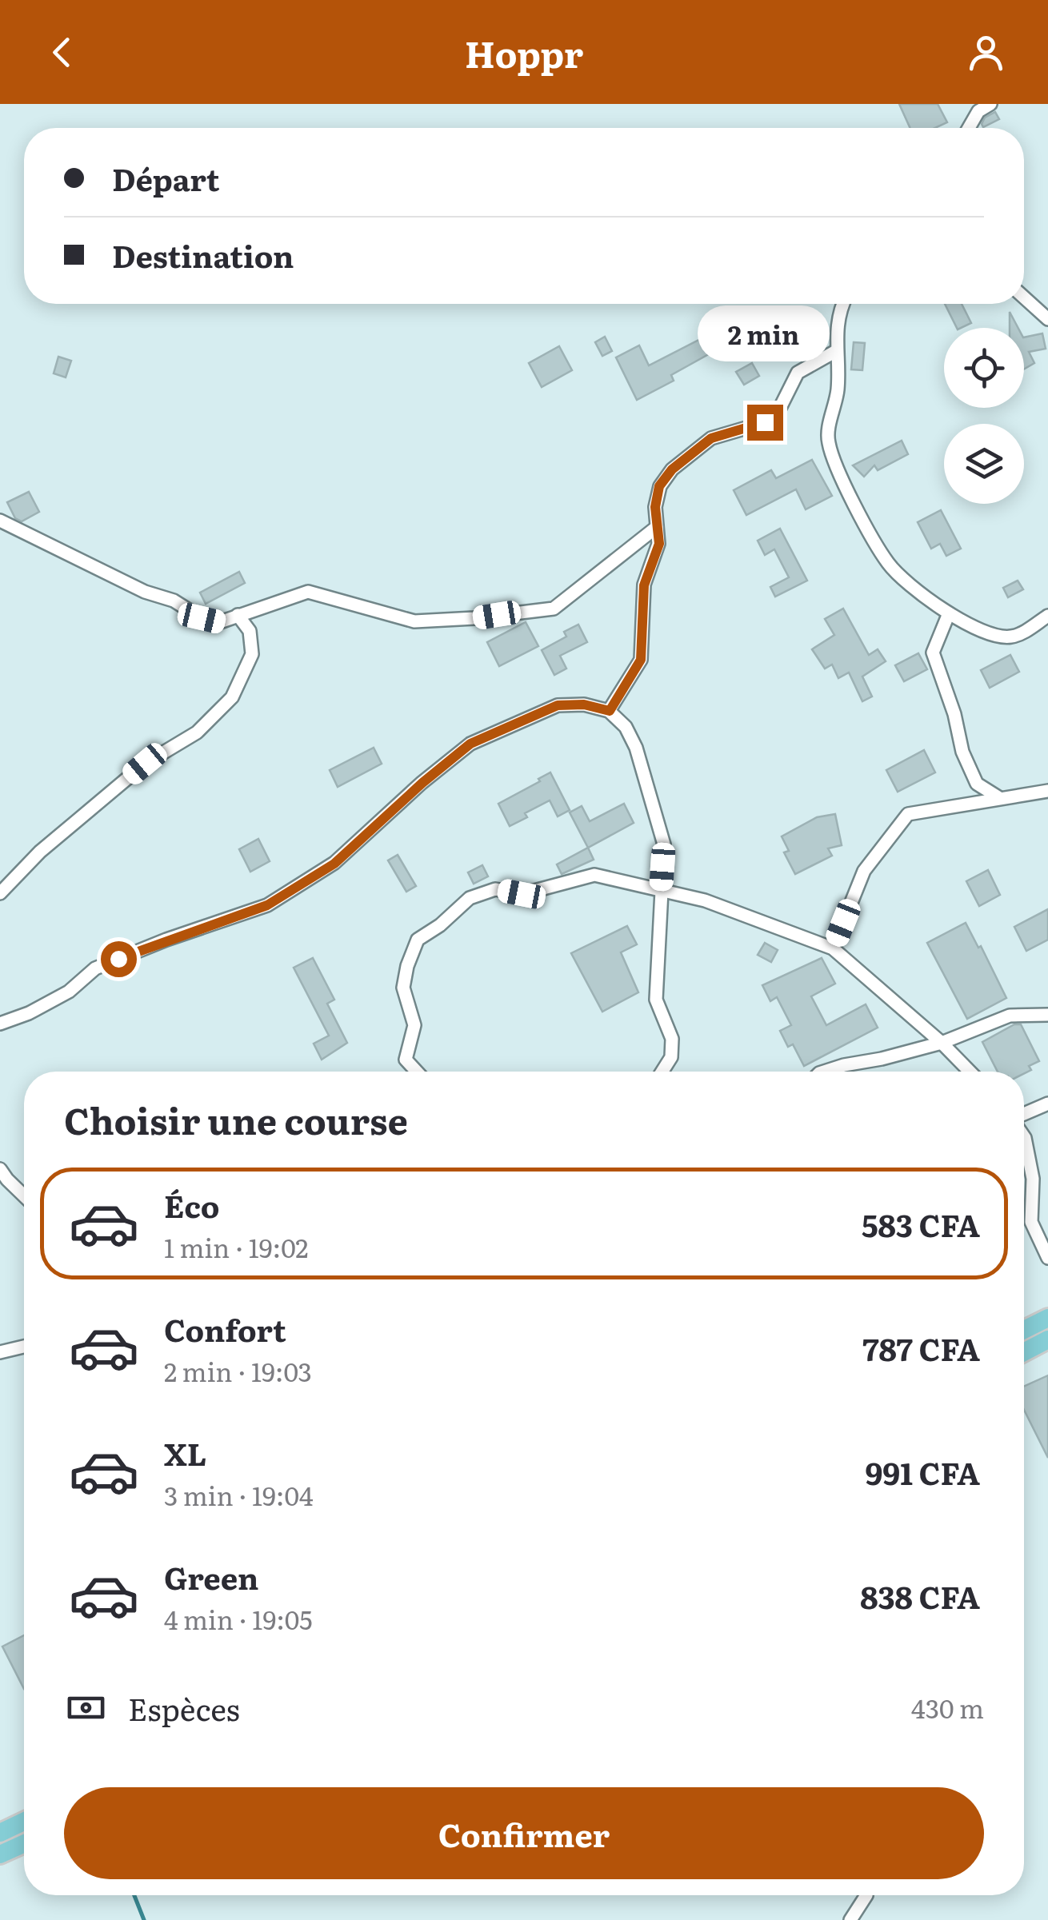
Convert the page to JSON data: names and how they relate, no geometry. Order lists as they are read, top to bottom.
{
  "page": {
    "header": "Hoppr",
    "banner": ["Départ", "Destination"],
    "bubble": "2 min",
    "heading": "Choisir une course",
    "list": [
      {
        "name": "Éco",
        "note": "1 min · 19:02",
        "value": "583 CFA"
      },
      {
        "name": "Confort",
        "note": "2 min · 19:03",
        "value": "787 CFA"
      },
      {
        "name": "XL",
        "note": "3 min · 19:04",
        "value": "991 CFA"
      },
      {
        "name": "Green",
        "note": "4 min · 19:05",
        "value": "838 CFA"
      }
    ],
    "pay": ["Espèces", "430 m"],
    "buttons": "Confirmer"
  }
}
